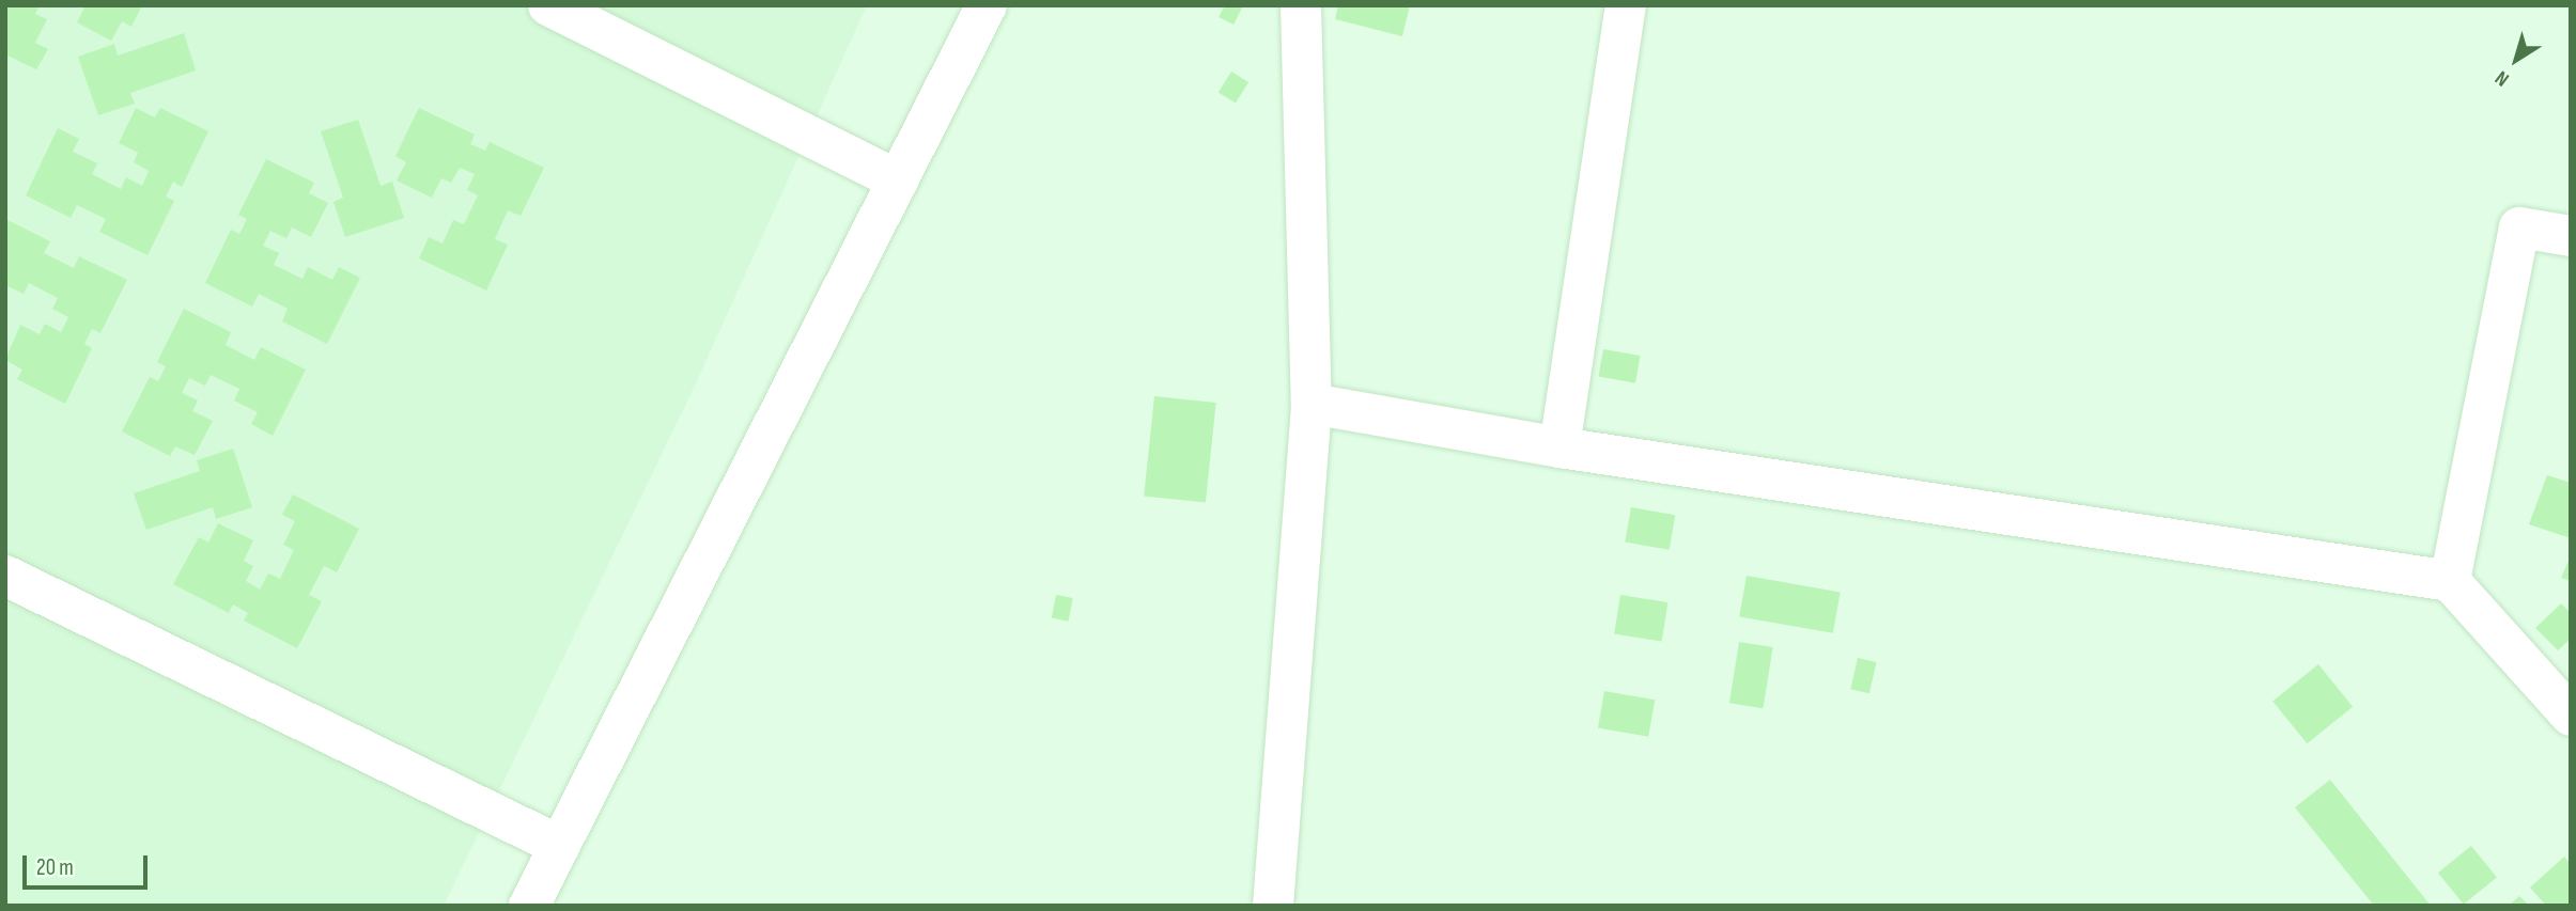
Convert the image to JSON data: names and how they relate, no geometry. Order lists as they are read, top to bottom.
{
  "scale_bar": "20 m",
  "north": "bottom left"
}
